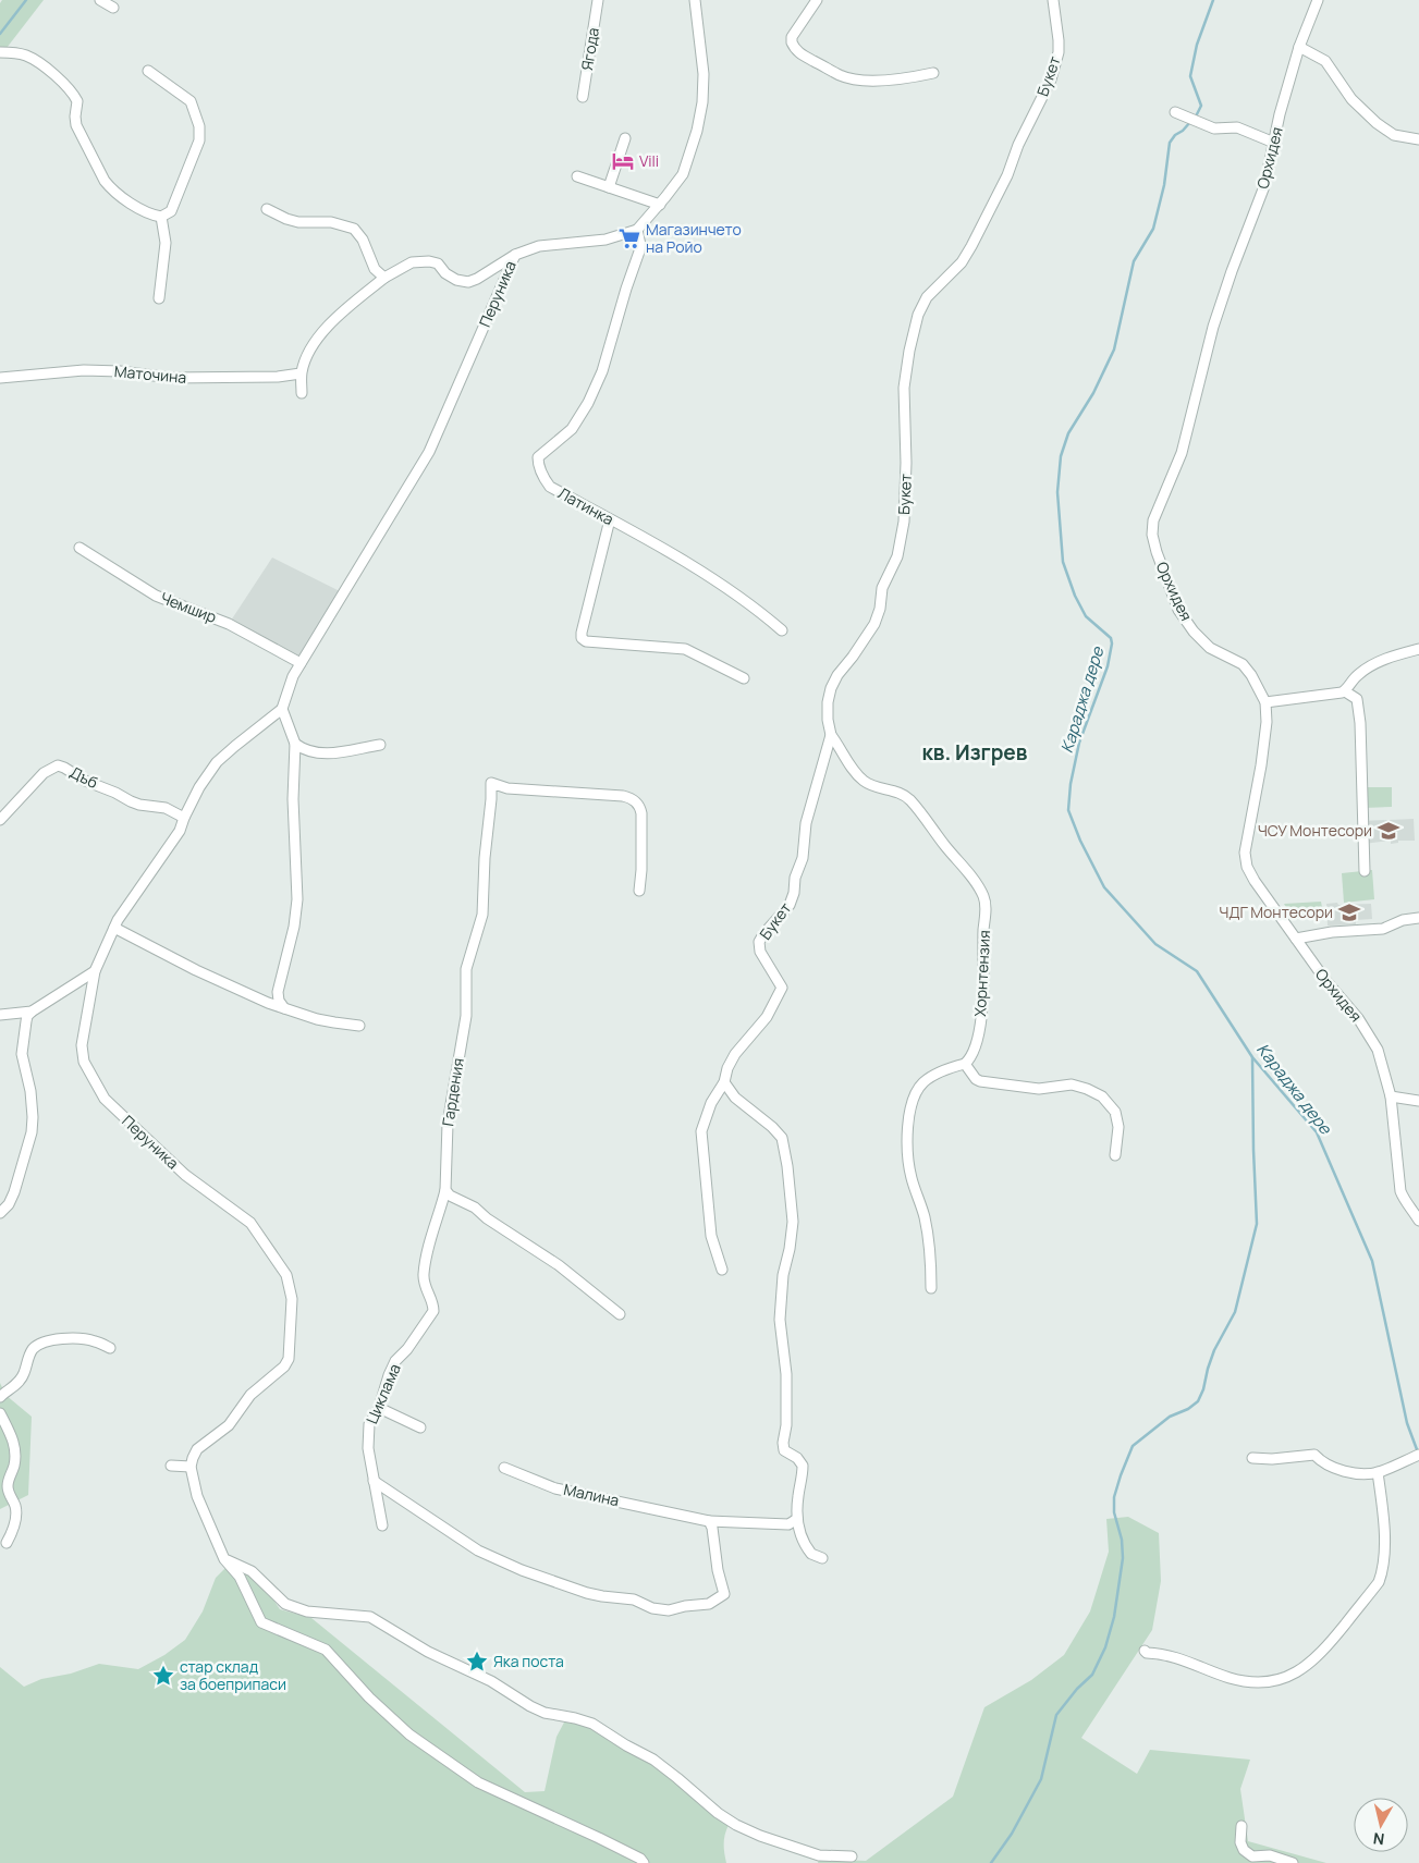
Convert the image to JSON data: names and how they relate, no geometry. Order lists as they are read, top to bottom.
{
  "streets": {
    "street": [
      "Ягода",
      "Букет",
      "Орхидея",
      "Перуника",
      "Маточина",
      "Латинка",
      "Чемшир",
      "Дъб",
      "Хорнтензия",
      "Гардения",
      "Циклама",
      "Малина"
    ]
  },
  "crossings": [
    ["Букет", "Хорнтензия"],
    ["Перуника", "Латинка"],
    ["Перуника", "Чемшир"],
    ["Перуника", "Дъб"],
    ["Гардения", "Циклама"]
  ],
  "districts": ["кв. Изгрев"],
  "water": ["Караджа дере"],
  "places": {
    "hotel": ["Vili"],
    "supermarket": ["Магазинчето на Ройо"],
    "school or university": ["ЧСУ Монтесори", "ЧДГ Монтесори"],
    "place": ["Яка поста", "стар склад за боеприпаси"]
  },
  "north": "bottom"
}
